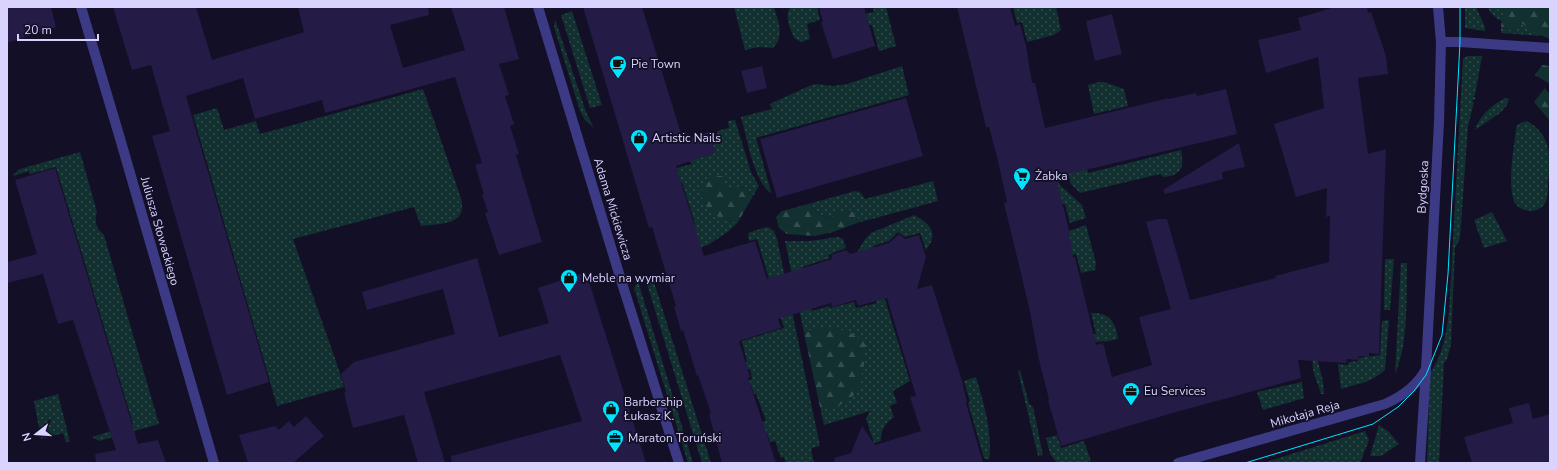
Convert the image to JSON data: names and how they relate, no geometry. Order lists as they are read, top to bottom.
{
  "streets": {
    "street": [
      "Bydgoska",
      "Adama Mickiewicza",
      "Juliusza Słowackiego",
      "Mikołaja Reja"
    ]
  },
  "crossings": [
    ["Bydgoska", "Mikołaja Reja"]
  ],
  "places": {
    "cafe": ["Pie Town"],
    "shop": ["Artistic Nails", "Meble na wymiar", "Barbership Łukasz K."],
    "supermarket": ["Żabka"],
    "office": ["Eu Services", "Maraton Toruński"]
  },
  "scale_bar": "20 m",
  "north": "left"
}
